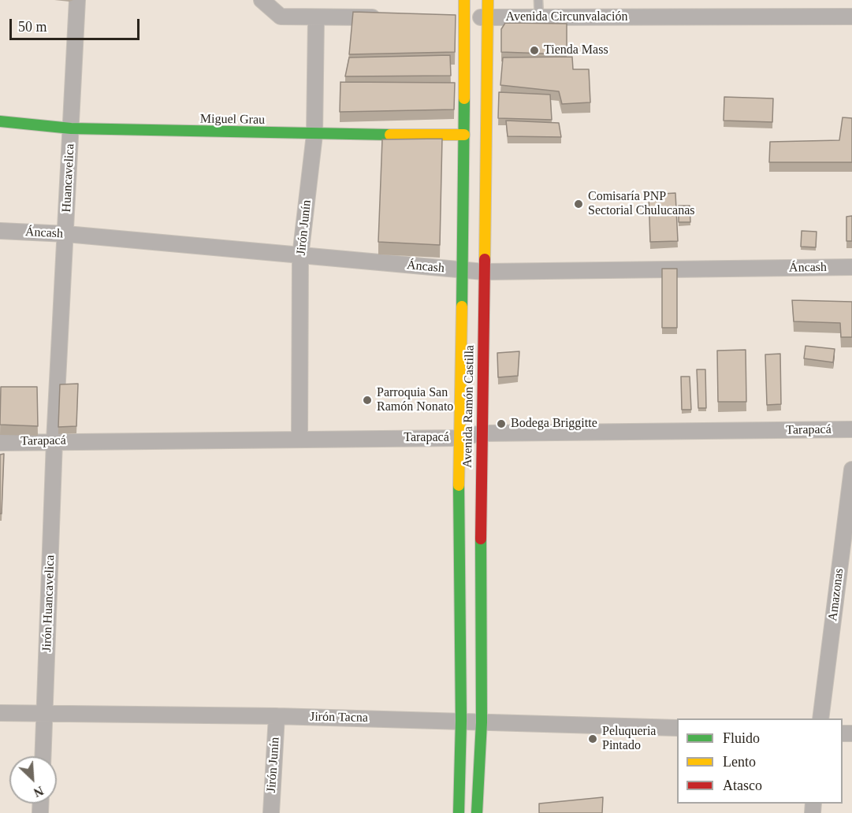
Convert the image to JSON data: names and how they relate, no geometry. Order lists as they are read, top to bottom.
{
  "streets": {
    "main road": ["Miguel Grau", "Avenida Ramón Castilla"],
    "street": [
      "Avenida Circunvalación",
      "Huancavelica",
      "Jirón Junín",
      "Áncash",
      "Tarapacá",
      "Amazonas",
      "Jirón Huancavelica",
      "Jirón Tacna"
    ]
  },
  "crossings": [
    ["Avenida Circunvalación", "Avenida Ramón Castilla"],
    ["Miguel Grau", "Huancavelica"],
    ["Miguel Grau", "Jirón Junín"],
    ["Miguel Grau", "Avenida Ramón Castilla"],
    ["Huancavelica", "Áncash"],
    ["Huancavelica", "Tarapacá"],
    ["Huancavelica", "Jirón Huancavelica"],
    ["Jirón Junín", "Áncash"],
    ["Jirón Junín", "Tarapacá"],
    ["Jirón Junín", "Jirón Tacna"],
    ["Áncash", "Avenida Ramón Castilla"],
    ["Avenida Ramón Castilla", "Tarapacá"],
    ["Avenida Ramón Castilla", "Jirón Tacna"],
    ["Tarapacá", "Jirón Huancavelica"],
    ["Jirón Huancavelica", "Jirón Tacna"]
  ],
  "places": [
    "Tienda Mass",
    "Comisaría PNP Sectorial Chulucanas",
    "Parroquia San Ramón Nonato",
    "Bodega Briggitte",
    "Peluqueria Pintado"
  ],
  "legend": ["Fluido", "Lento", "Atasco"],
  "scale_bar": "50 m",
  "north": "bottom right"
}
